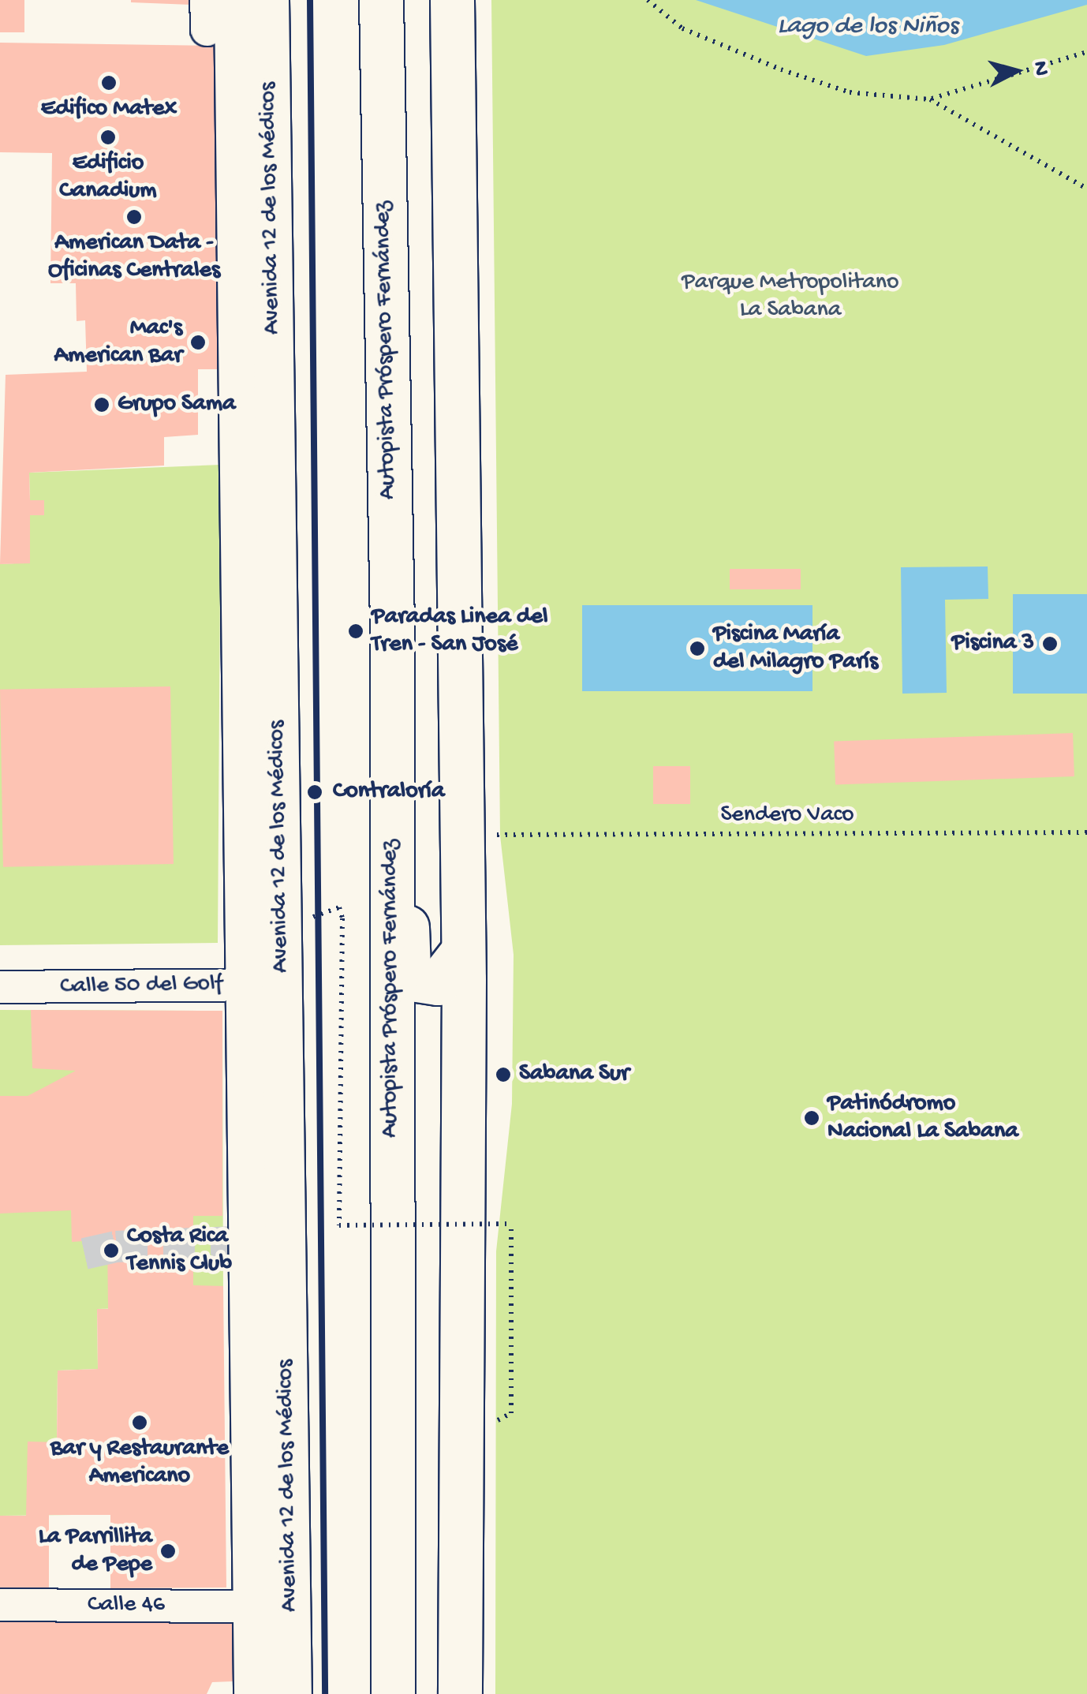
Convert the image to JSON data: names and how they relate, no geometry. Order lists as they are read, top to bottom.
{
  "streets": {
    "highway": ["Autopista Próspero Fernández"],
    "main road": ["Avenida 12 de los Médicos"],
    "street": ["Calle 50 del Golf", "Calle 46"],
    "path": ["Sendero Vaco"]
  },
  "crossings": [
    ["Avenida 12 de los Médicos", "Calle 50 del Golf"],
    ["Avenida 12 de los Médicos", "Calle 46"]
  ],
  "water": ["Lago de los Niños"],
  "parks": ["Parque Metropolitano La Sabana"],
  "places": [
    "Edifico Matex",
    "Edificio Canadium",
    "American Data - Oficinas Centrales",
    "Mac's American Bar",
    "Grupo Sama",
    "Paradas Linea del Tren - San José",
    "Piscina 3",
    "Piscina María del Milagro París",
    "Contraloría",
    "Sabana Sur",
    "Patinódromo Nacional La Sabana",
    "Costa Rica Tennis Club",
    "Bar y Restaurante Americano",
    "La Parrillita de Pepe"
  ],
  "north": "right"
}
